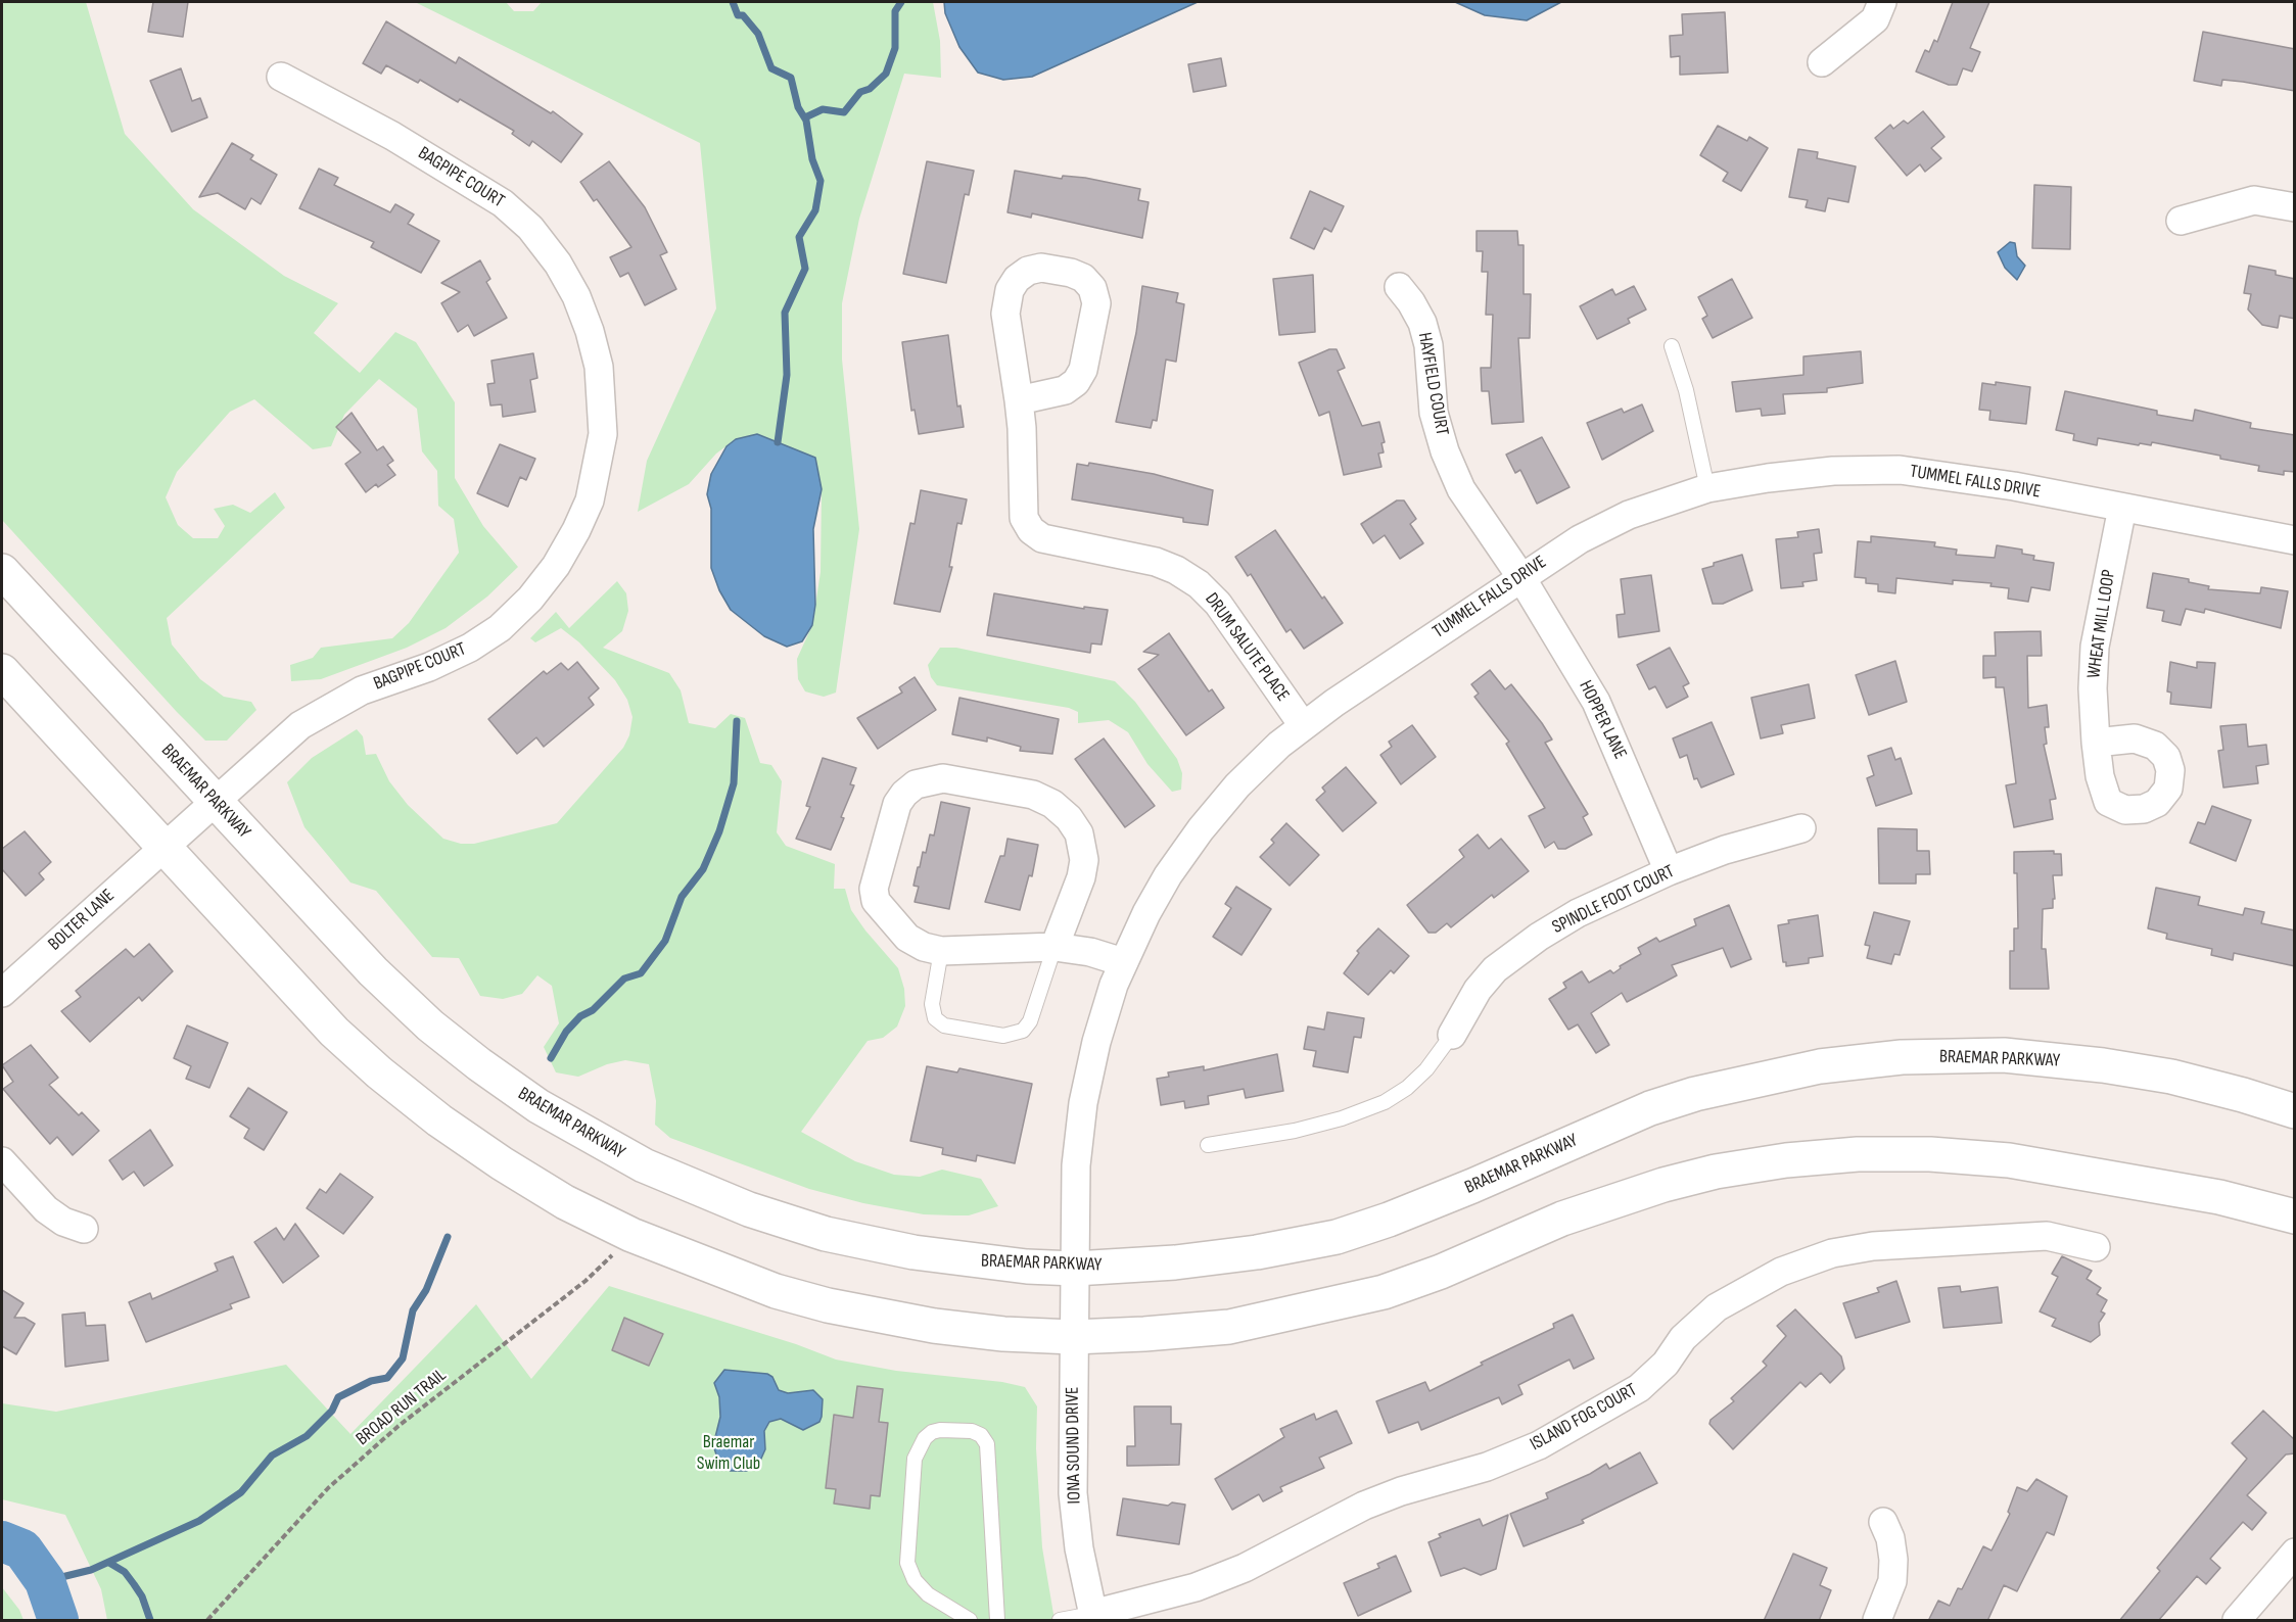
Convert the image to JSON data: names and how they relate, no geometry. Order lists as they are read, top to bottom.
{
  "streets": {
    "street": [
      "BAGPIPE COURT",
      "HAYFIELD COURT",
      "TUMMEL FALLS DRIVE",
      "WHEAT MILL LOOP",
      "DRUM SALUTE PLACE",
      "HOPPER LANE",
      "BRAEMAR PARKWAY",
      "SPINDLE FOOT COURT",
      "BOLTER LANE",
      "ISLAND FOG COURT",
      "IONA SOUND DRIVE"
    ],
    "path": ["BROAD RUN TRAIL"]
  },
  "crossings": [
    ["BAGPIPE COURT", "BRAEMAR PARKWAY"],
    ["BAGPIPE COURT", "BOLTER LANE"],
    ["HAYFIELD COURT", "TUMMEL FALLS DRIVE"],
    ["HAYFIELD COURT", "HOPPER LANE"],
    ["TUMMEL FALLS DRIVE", "WHEAT MILL LOOP"],
    ["TUMMEL FALLS DRIVE", "DRUM SALUTE PLACE"],
    ["TUMMEL FALLS DRIVE", "HOPPER LANE"],
    ["TUMMEL FALLS DRIVE", "BRAEMAR PARKWAY"],
    ["TUMMEL FALLS DRIVE", "IONA SOUND DRIVE"],
    ["HOPPER LANE", "SPINDLE FOOT COURT"],
    ["BRAEMAR PARKWAY", "IONA SOUND DRIVE"],
    ["ISLAND FOG COURT", "IONA SOUND DRIVE"]
  ],
  "parks": ["Braemar Swim Club"]
}
